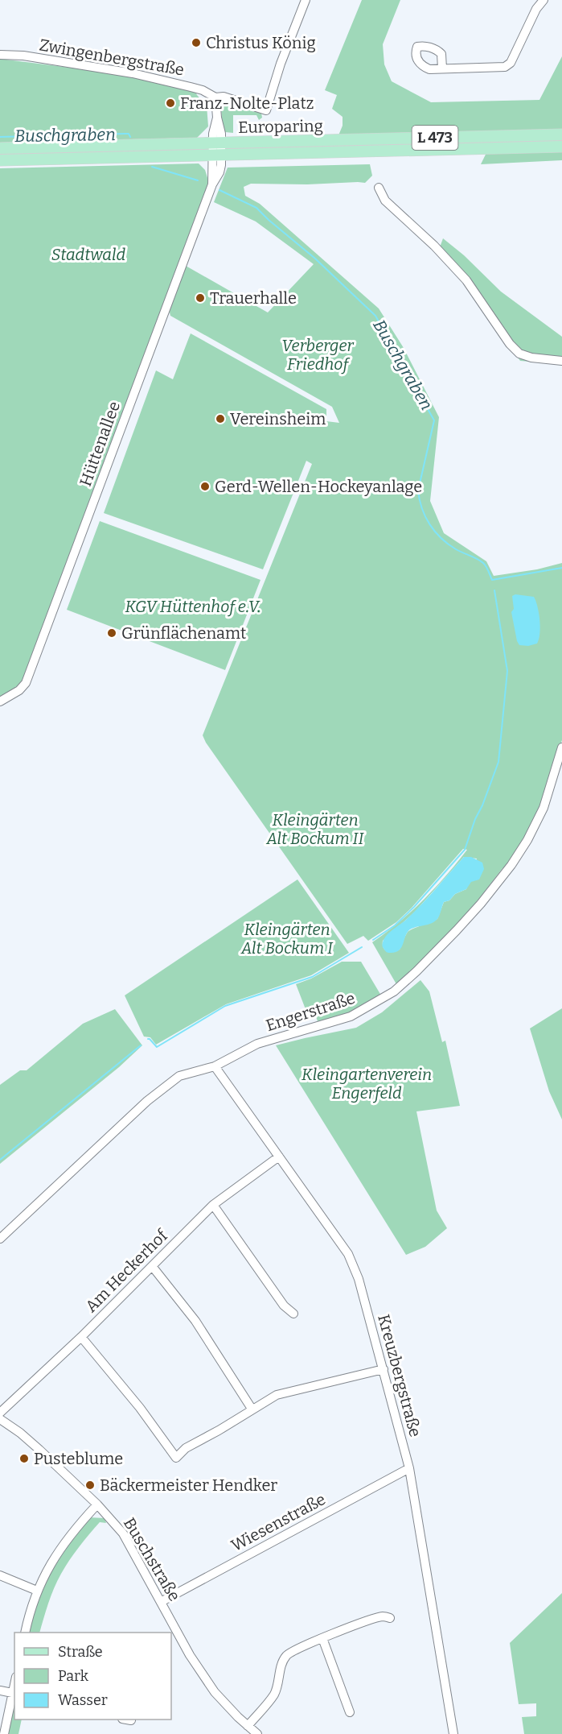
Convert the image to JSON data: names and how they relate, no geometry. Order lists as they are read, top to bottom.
{
  "streets": {
    "main road": ["Europaring", "L 473"],
    "street": [
      "Zwingenbergstraße",
      "Hüttenallee",
      "Engerstraße",
      "Am Heckerhof",
      "Kreuzbergstraße",
      "Wiesenstraße",
      "Buschstraße"
    ]
  },
  "crossings": [
    ["Europaring", "Hüttenallee"],
    ["Engerstraße", "Kreuzbergstraße"],
    ["Am Heckerhof", "Kreuzbergstraße"],
    ["Kreuzbergstraße", "Wiesenstraße"],
    ["Wiesenstraße", "Buschstraße"]
  ],
  "water": ["Buschgraben"],
  "parks": [
    "Stadtwald",
    "Verberger Friedhof",
    "KGV Hüttenhof e.V.",
    "Kleingärten Alt Bockum II",
    "Kleingärten Alt Bockum I",
    "Kleingartenverein Engerfeld"
  ],
  "places": [
    "Christus König",
    "Franz-Nolte-Platz",
    "Trauerhalle",
    "Vereinsheim",
    "Gerd-Wellen-Hockeyanlage",
    "Grünflächenamt",
    "Pusteblume",
    "Bäckermeister Hendker"
  ],
  "legend": ["Straße", "Park", "Wasser"]
}
